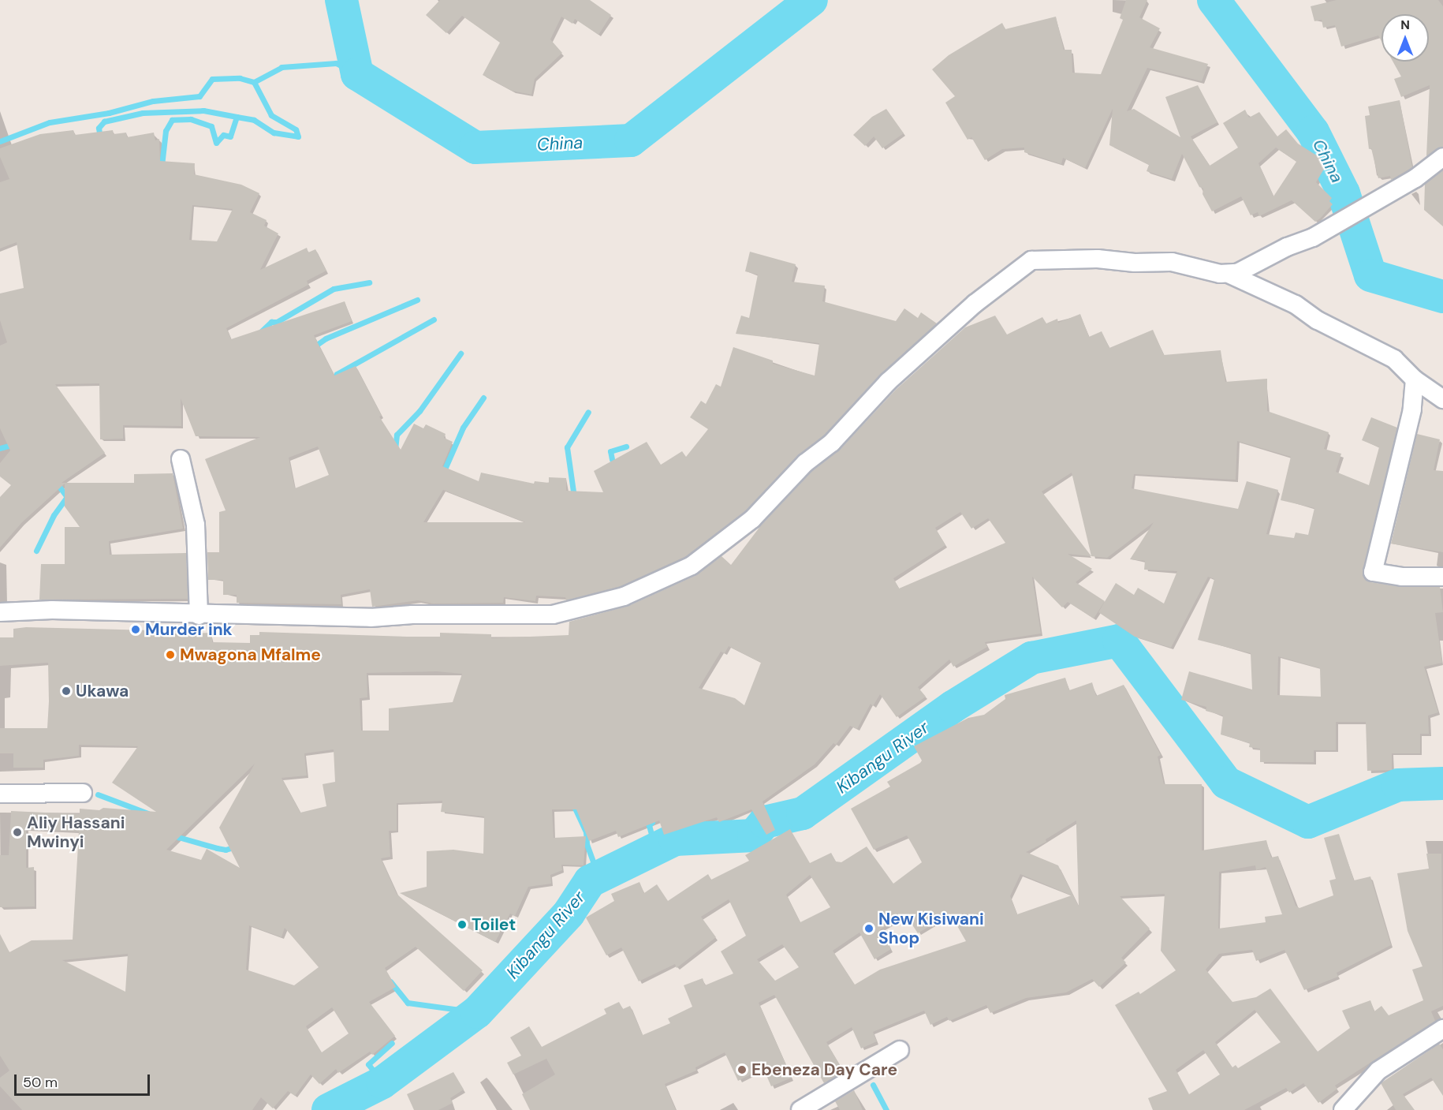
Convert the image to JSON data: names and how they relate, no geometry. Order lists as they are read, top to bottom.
{
  "water": ["China", "Kibangu River"],
  "places": [
    "Murder ink",
    "Mwagona Mfalme",
    "Ukawa",
    "Aliy Hassani Mwinyi",
    "Toilet",
    "New Kisiwani Shop",
    "Ebeneza Day Care"
  ],
  "scale_bar": "50 m",
  "north": "top"
}
